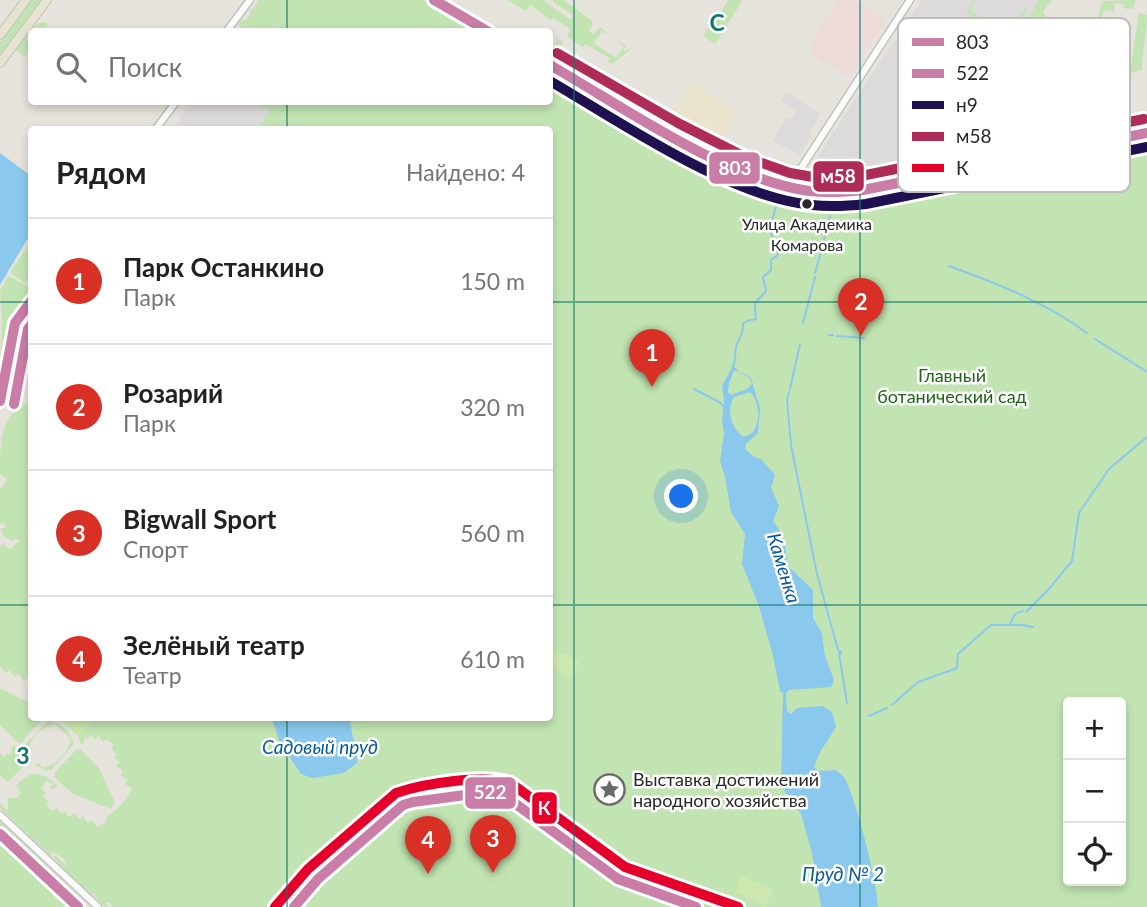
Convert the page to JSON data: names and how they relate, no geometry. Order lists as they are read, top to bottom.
{
  "water": ["Каменка", "Садовый пруд", "Пруд № 2"],
  "parks": ["Главный ботанический сад"],
  "places": {
    "other": ["Улица Академика Комарова"],
    "place": ["Выставка достижений народного хозяйства"]
  },
  "lines": [
    "transit line 803",
    "transit line м58",
    "transit line н9",
    "transit line 522",
    "transit line К"
  ],
  "legend": [
    "803",
    "522",
    "н9",
    "м58",
    "К"
  ],
  "page": {
    "search": "Поиск",
    "heading": ["Рядом", "Найдено: 4"],
    "list": [
      {
        "mark": "1",
        "name": "Парк Останкино",
        "note": "Парк",
        "value": "150 m"
      },
      {
        "mark": "2",
        "name": "Розарий",
        "note": "Парк",
        "value": "320 m"
      },
      {
        "mark": "3",
        "name": "Bigwall Sport",
        "note": "Спорт",
        "value": "560 m"
      },
      {
        "mark": "4",
        "name": "Зелёный театр",
        "note": "Театр",
        "value": "610 m"
      }
    ],
    "pins": [
      "2",
      "1",
      "3",
      "4"
    ],
    "map_buttons": ["+", "−"]
  },
  "grid": {
    "columns": ["C"],
    "rows": ["3"]
  }
}
